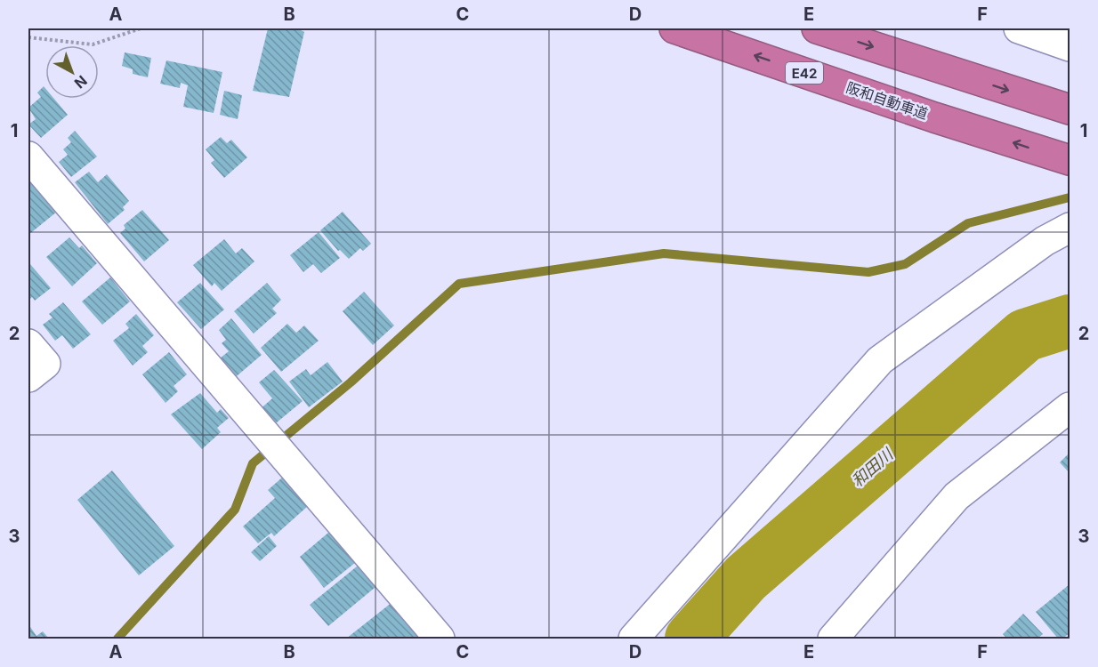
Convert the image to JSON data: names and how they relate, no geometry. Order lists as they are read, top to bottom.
{
  "streets": {
    "highway": ["E42", "阪和自動車道"]
  },
  "water": ["和田川"],
  "north": "bottom right",
  "grid": {
    "columns": [
      "A",
      "B",
      "C",
      "D",
      "E",
      "F"
    ],
    "rows": ["1", "2", "3"]
  }
}
